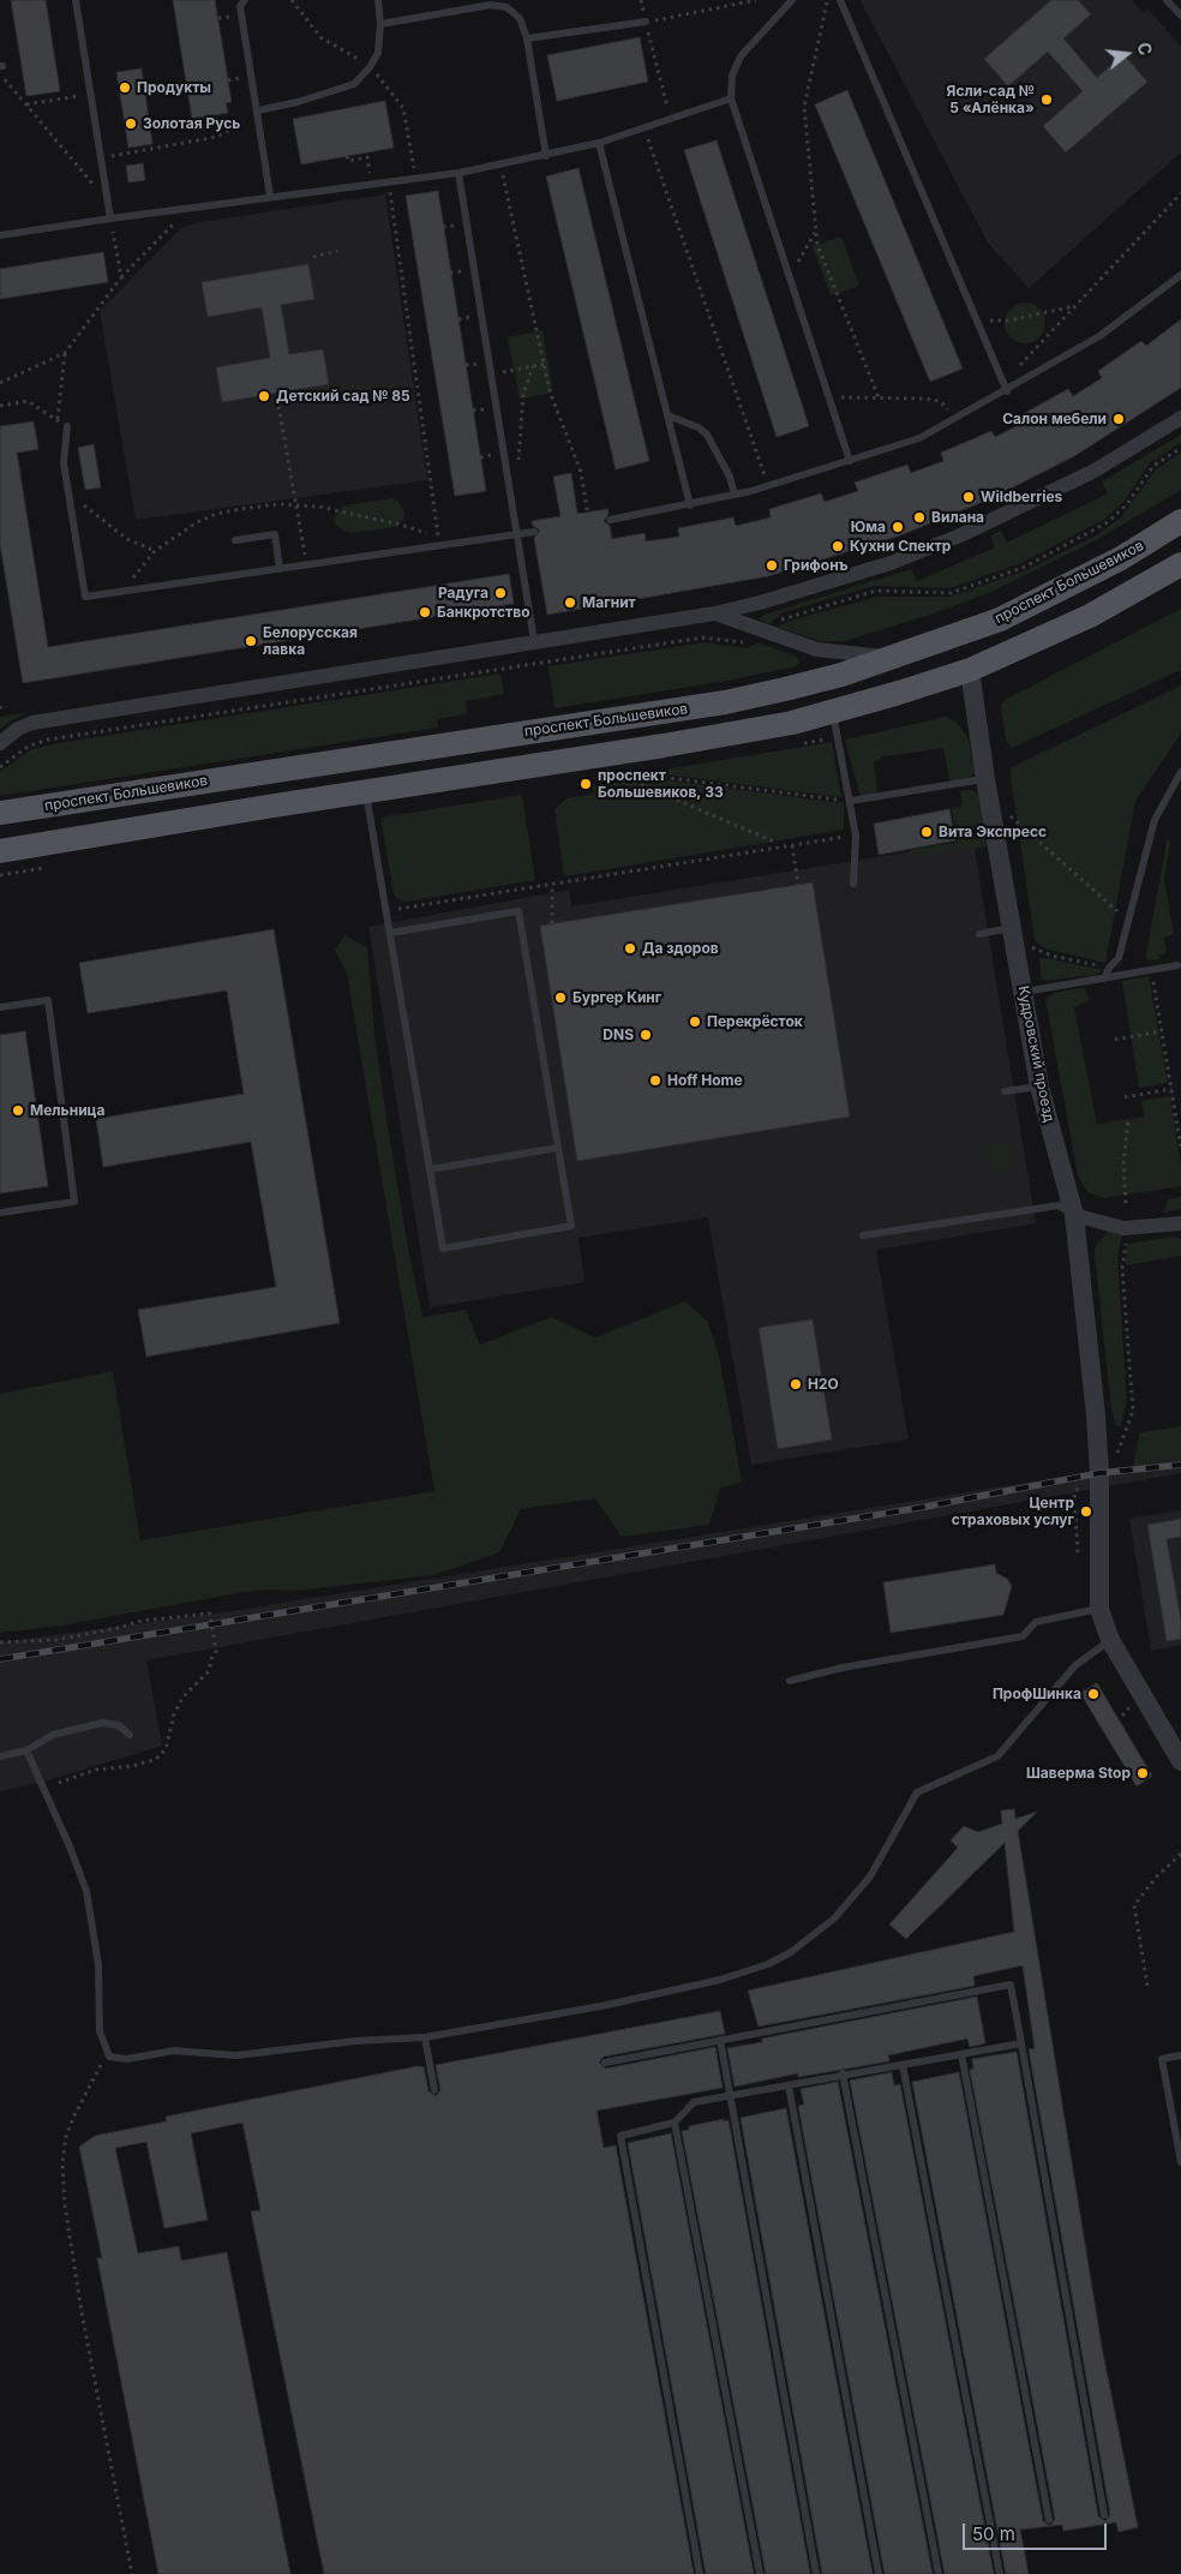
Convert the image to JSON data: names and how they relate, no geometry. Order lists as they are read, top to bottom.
{
  "streets": {
    "main road": ["проспект Большевиков"],
    "street": ["Кудровский проезд"]
  },
  "places": [
    "Продукты",
    "Ясли-сад № 5 «Алёнка»",
    "Золотая Русь",
    "Детский сад № 85",
    "Салон мебели",
    "Wildberries",
    "Вилана",
    "Юма",
    "Кухни Спектр",
    "Грифонъ",
    "Радуга",
    "Магнит",
    "Банкротство",
    "Белорусская лавка",
    "проспект Большевиков, 33",
    "Вита Экспресс",
    "Да здоров",
    "Бургер Кинг",
    "Перекрёсток",
    "DNS",
    "Hoff Home",
    "Мельница",
    "H2O",
    "Центр страховых услуг",
    "ПрофШинка",
    "Шаверма Stop"
  ],
  "scale_bar": "50 m",
  "north": "right"
}
